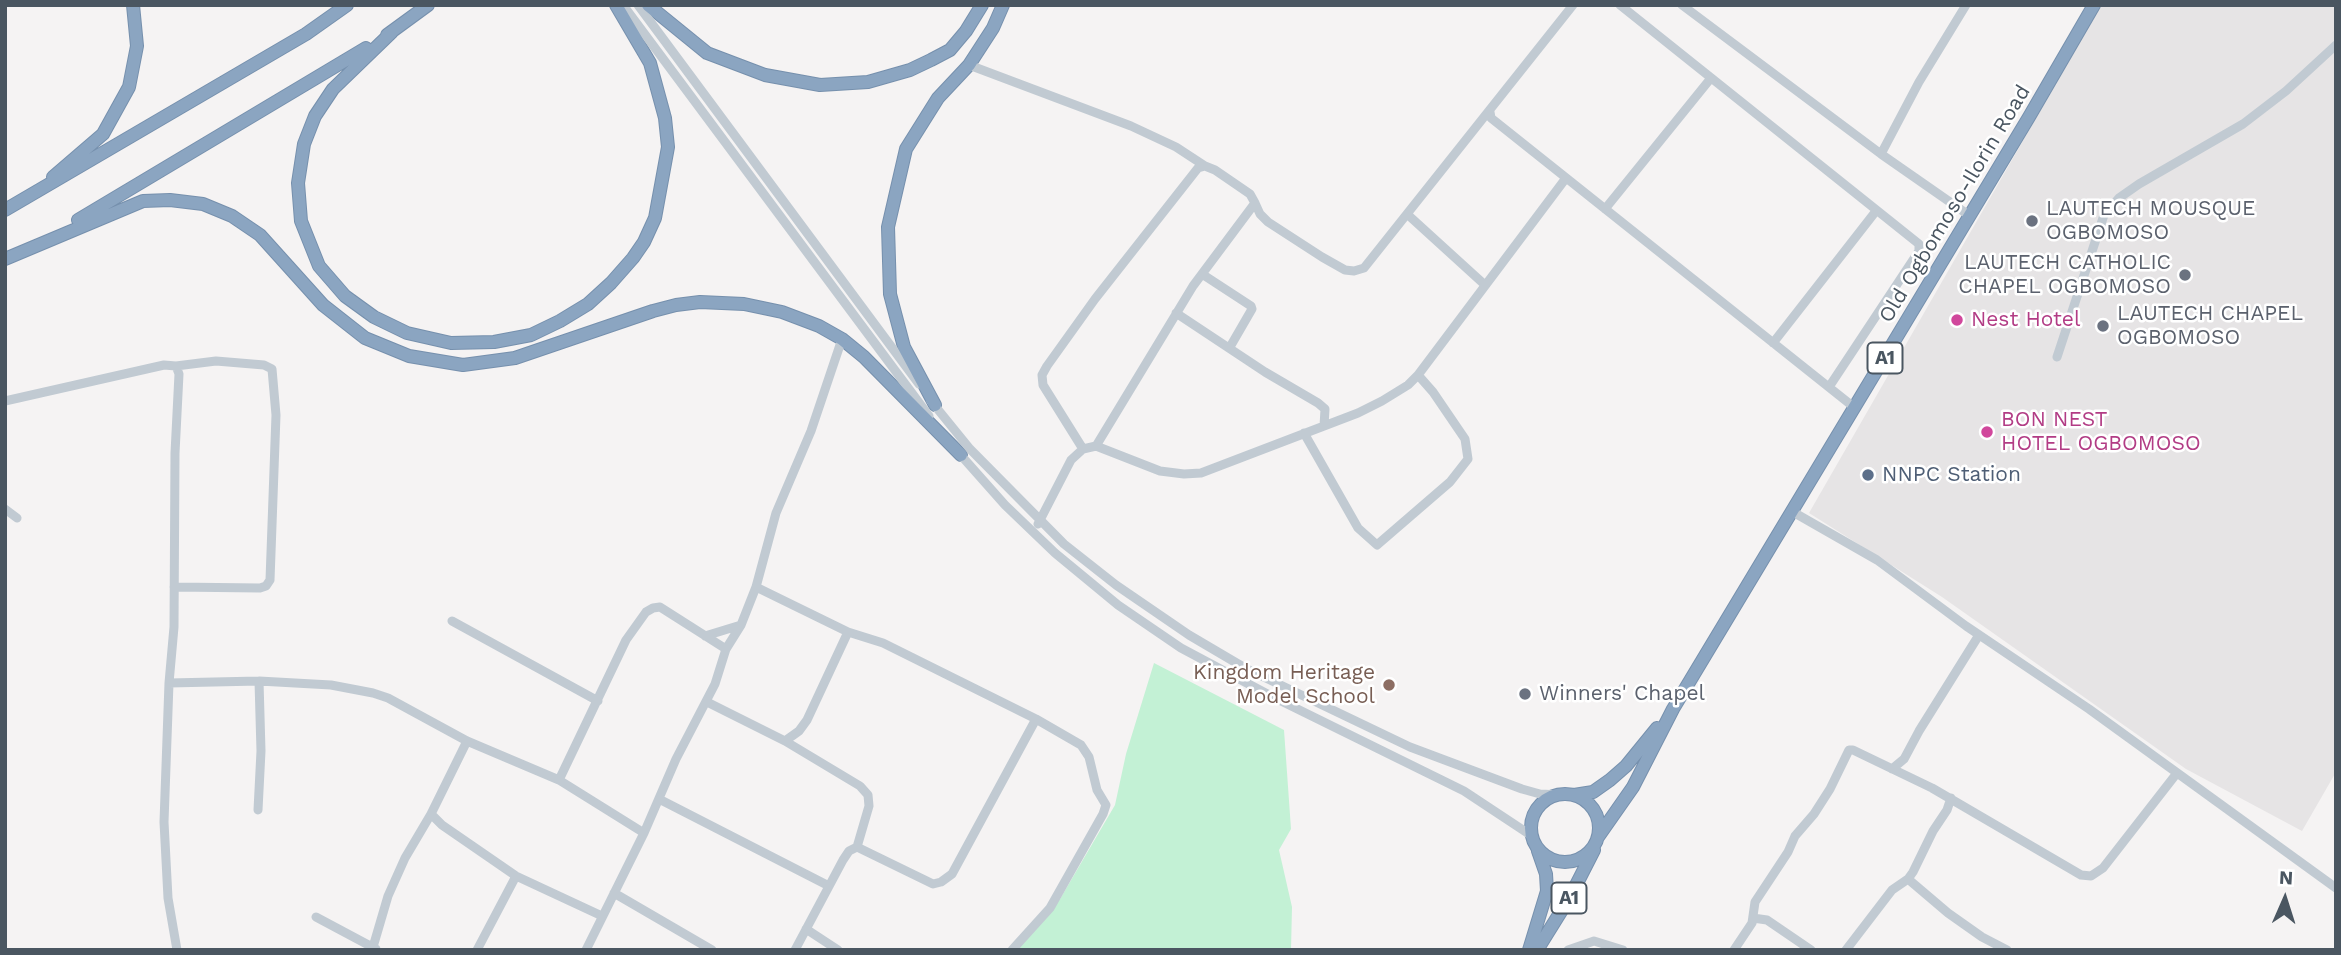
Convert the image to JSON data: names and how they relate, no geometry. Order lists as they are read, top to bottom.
{
  "streets": {
    "highway": ["Old Ogbomoso-Ilorin Road", "A1"]
  },
  "crossings": [
    ["Old Ogbomoso-Ilorin Road", "A1"]
  ],
  "places": [
    "LAUTECH MOUSQUE OGBOMOSO",
    "LAUTECH CATHOLIC CHAPEL OGBOMOSO",
    "Nest Hotel",
    "LAUTECH CHAPEL OGBOMOSO",
    "BON NEST HOTEL OGBOMOSO",
    "NNPC Station",
    "Kingdom Heritage Model School",
    "Winners' Chapel"
  ],
  "north": "top"
}
